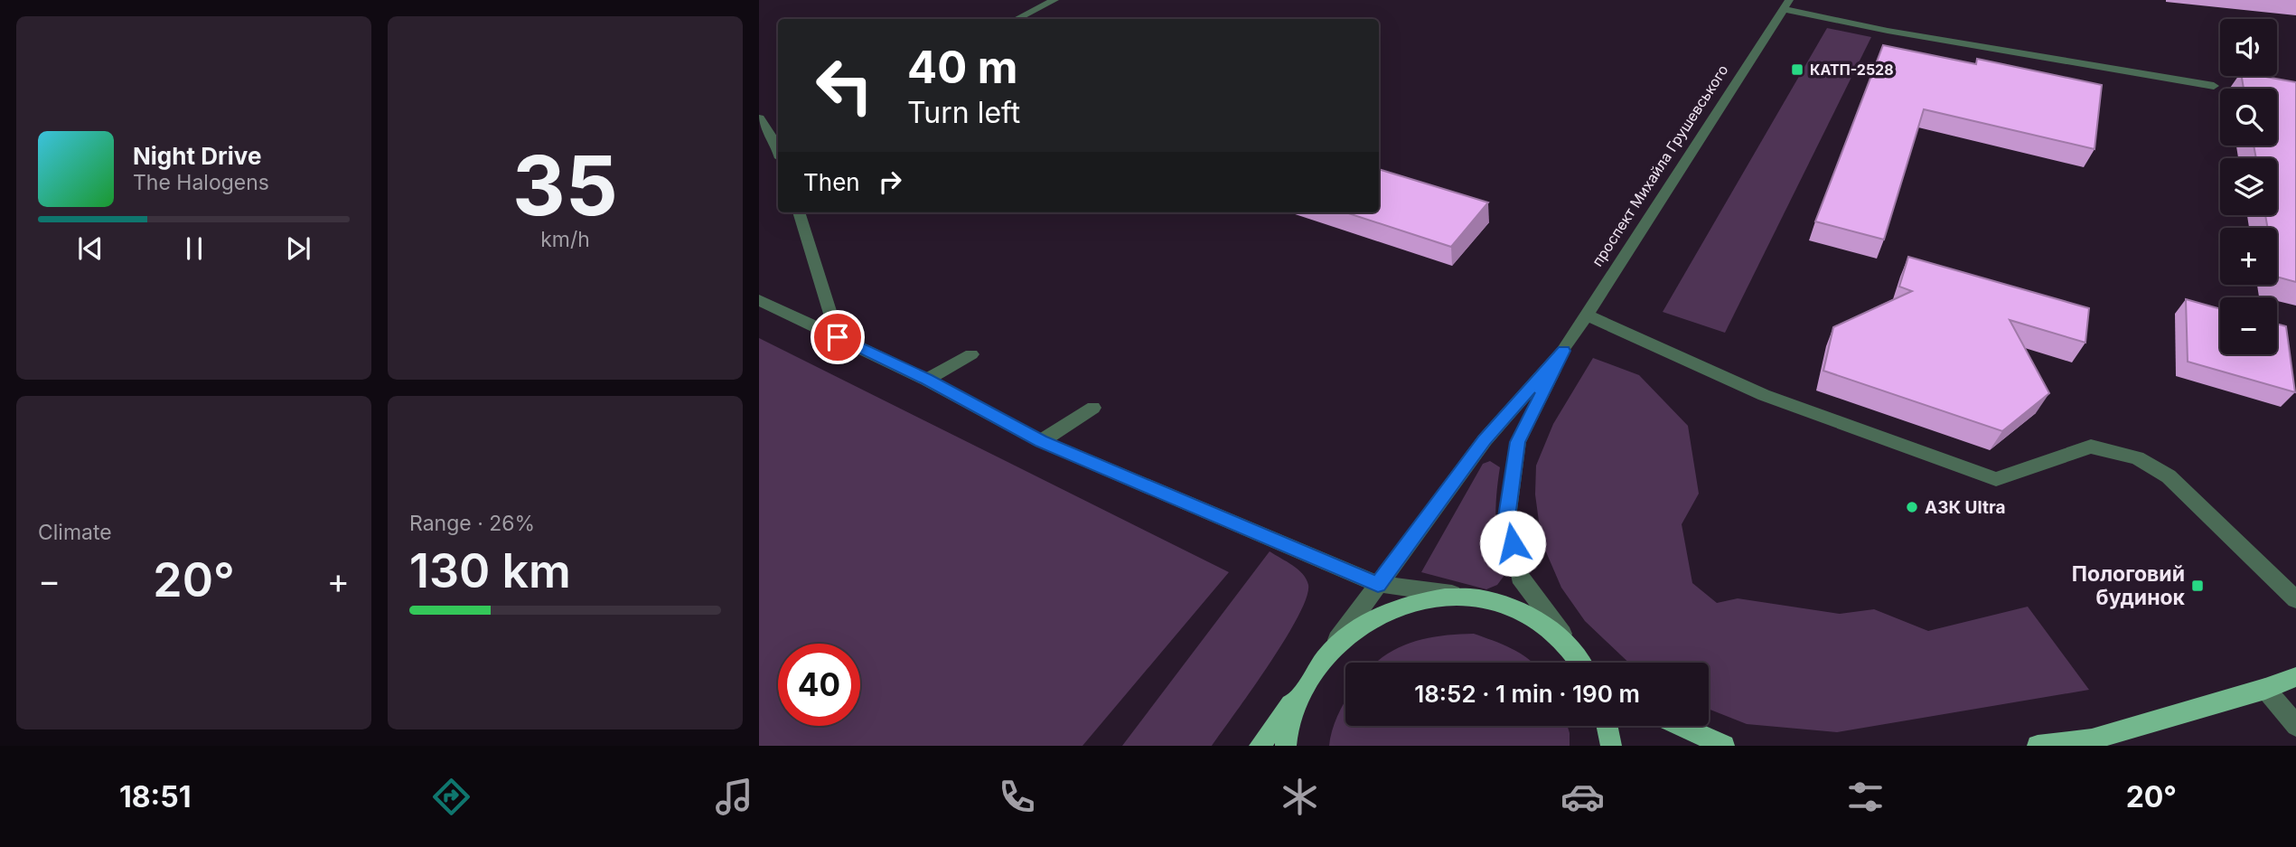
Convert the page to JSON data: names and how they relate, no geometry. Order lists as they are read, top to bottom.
{
  "streets": {
    "main road": ["проспект Михайла Грушевського"]
  },
  "places": {
    "transit": ["КАТП-2528", "Пологовий будинок"],
    "other": ["АЗК Ultra"]
  },
  "page": {
    "tile": [
      ["35", "km/h"],
      "Climate",
      ["Range · 26%", "130 km"]
    ],
    "map_buttons": ["+", "−"],
    "turn": ["40 m", "Turn left"],
    "song": ["Night Drive", "The Halogens"],
    "then": "Then",
    "heat": ["−", "20°", "+"],
    "limit": "40",
    "trip": "18:52 · 1 min · 190 m",
    "tabs": ["18:51", "20°"]
  }
}
